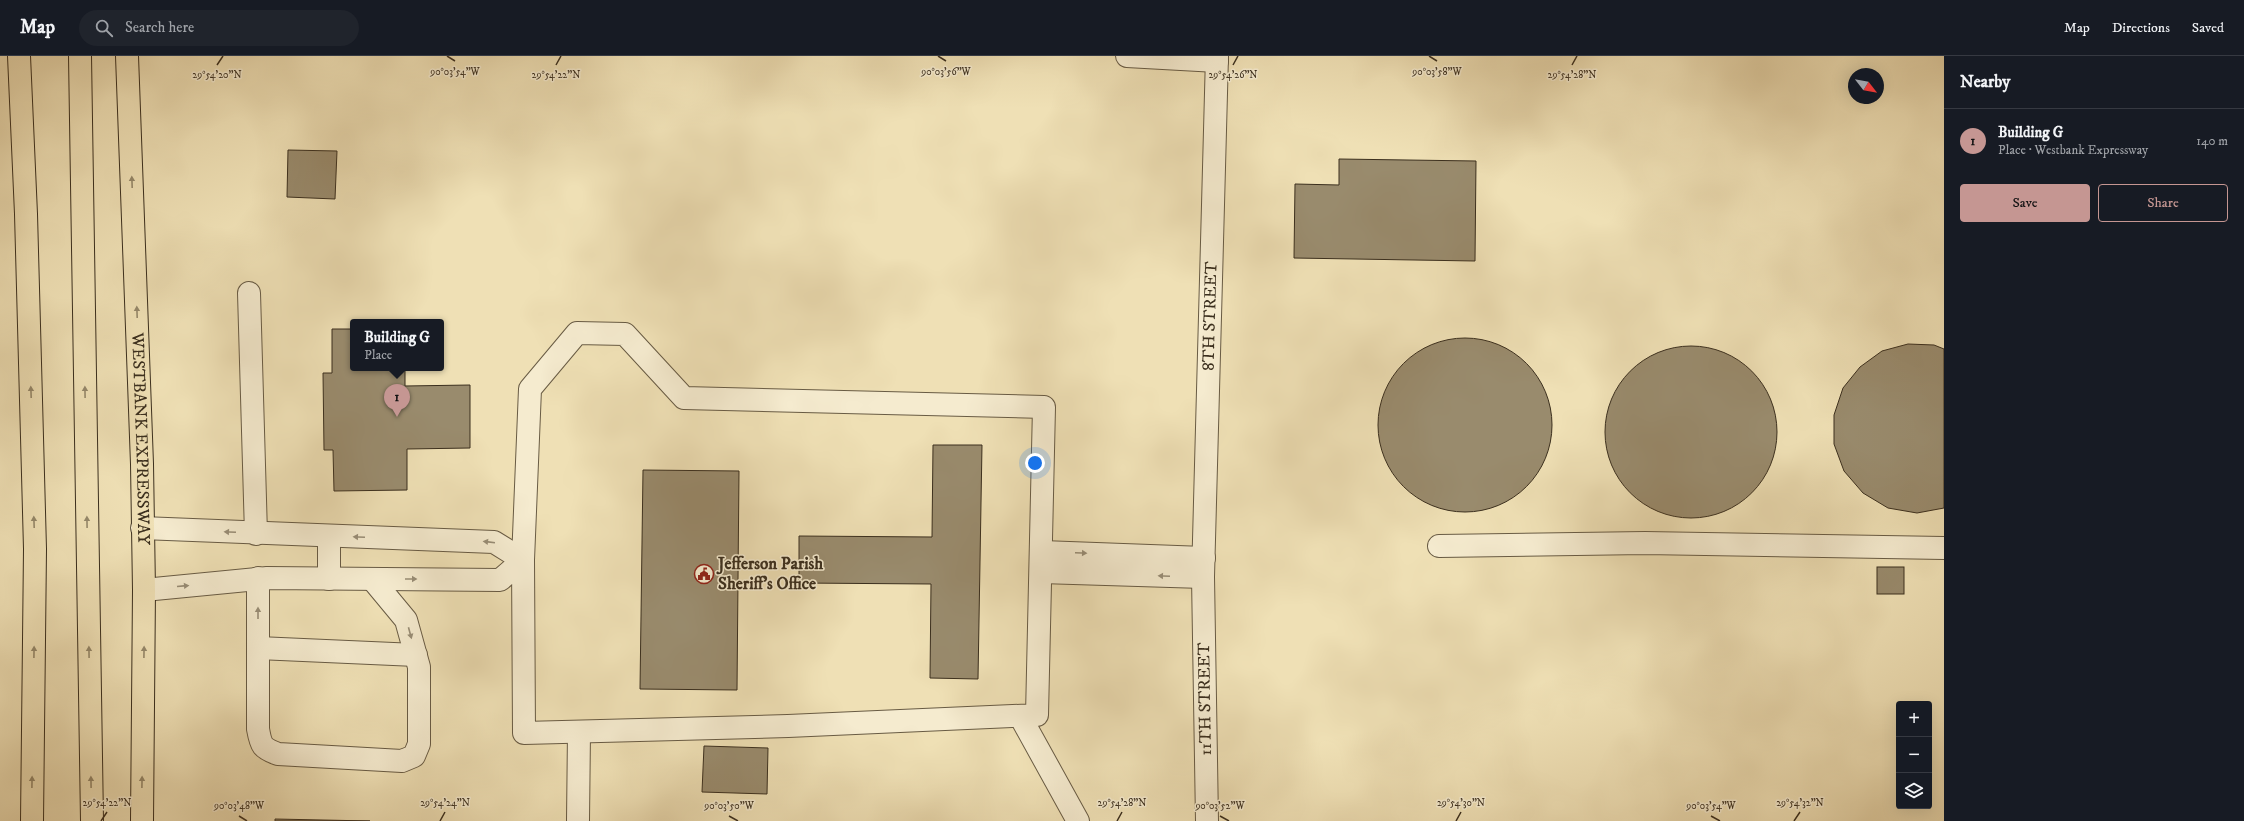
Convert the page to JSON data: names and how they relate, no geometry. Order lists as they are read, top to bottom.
{
  "streets": {
    "main road": ["WESTBANK EXPRESSWAY"],
    "street": ["8TH STREET", "11TH STREET"]
  },
  "crossings": [
    ["8TH STREET", "11TH STREET"]
  ],
  "places": {
    "public building": ["Jefferson Parish Sheriff's Office"]
  },
  "north": "bottom right",
  "page": {
    "header": "Map",
    "search": "Search here",
    "nav": ["Map", "Directions", "Saved"],
    "heading": "Nearby",
    "list": [
      {
        "mark": "1",
        "name": "Building G",
        "note": "Place · Westbank Expressway",
        "value": "140 m"
      }
    ],
    "buttons": ["Save", "Share"],
    "popup": ["Building G", "Place"],
    "pins": "1",
    "map_buttons": ["+", "−"]
  },
  "coordinates": [
    "90°03'54\"W",
    "90°03'56\"W",
    "90°03'58\"W",
    "29°54'20\"N",
    "29°54'28\"N",
    "29°54'22\"N",
    "29°54'26\"N",
    "29°54'24\"N",
    "29°54'30\"N",
    "29°54'32\"N",
    "90°03'48\"W",
    "90°03'50\"W",
    "90°03'52\"W"
  ]
}
